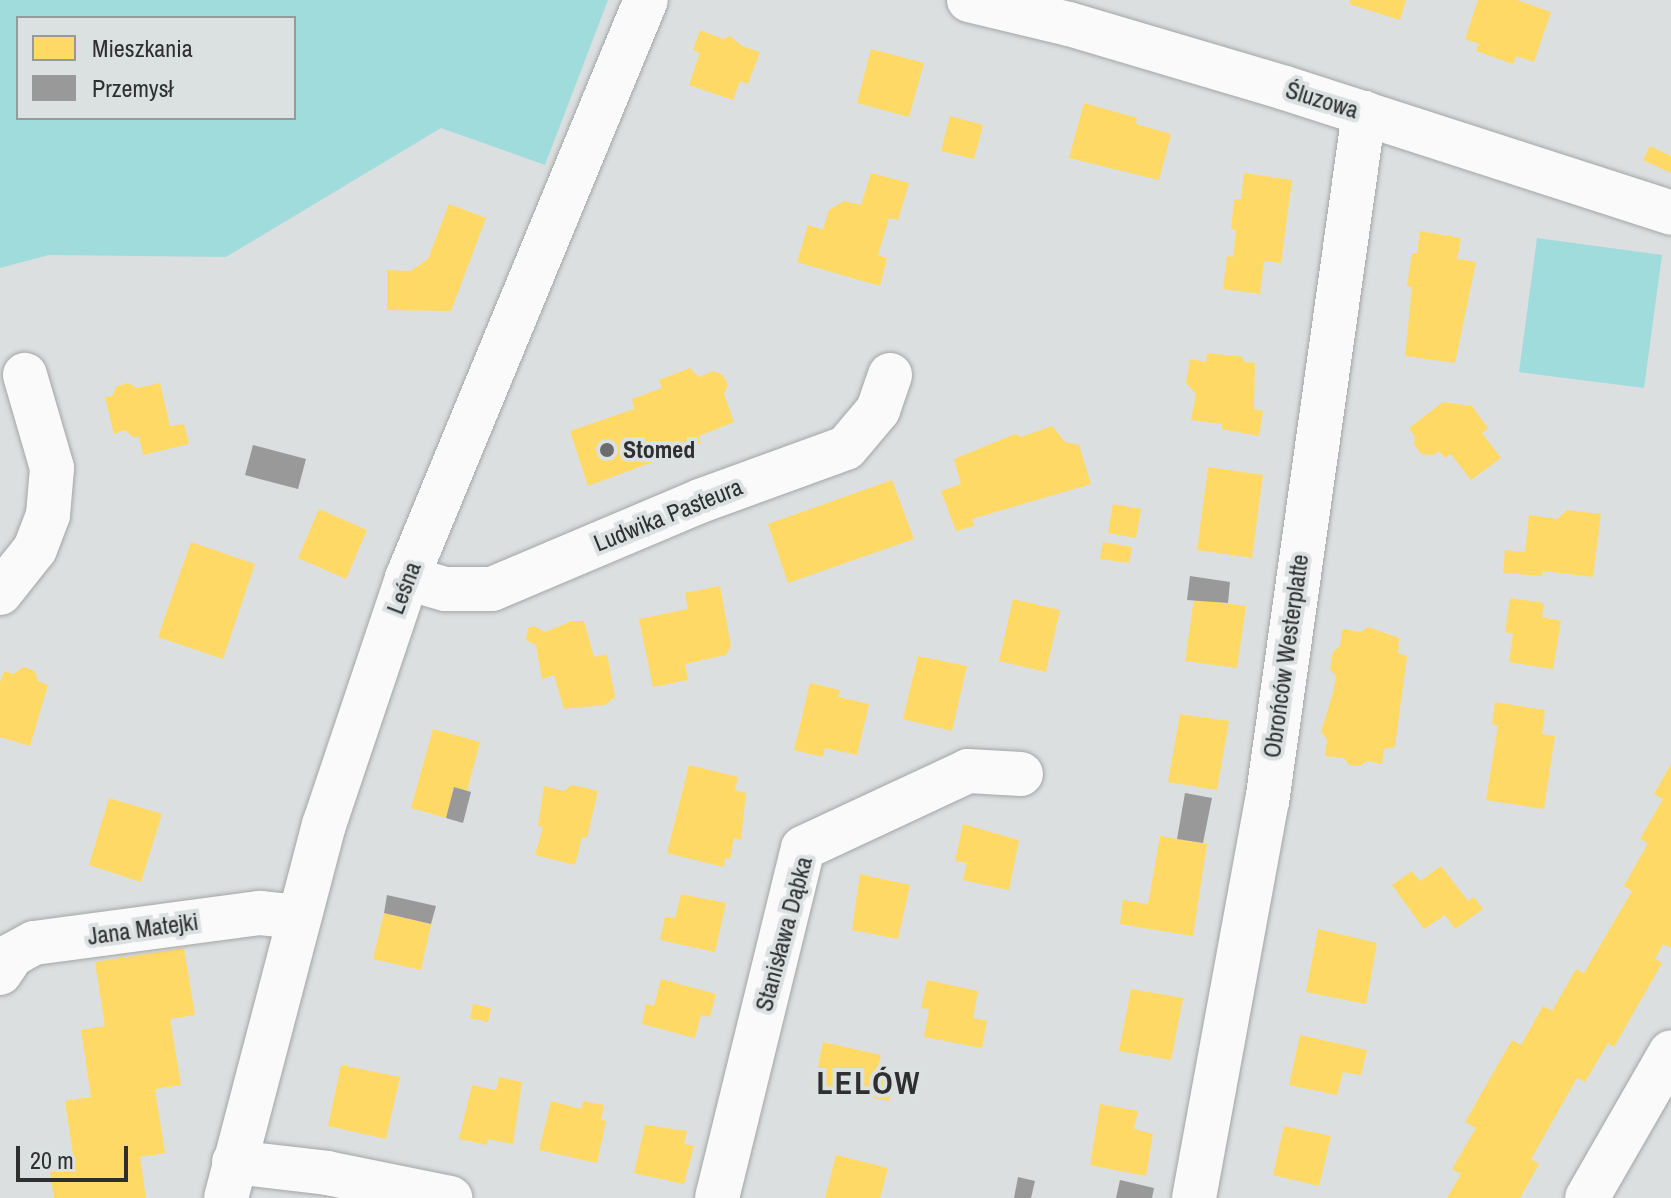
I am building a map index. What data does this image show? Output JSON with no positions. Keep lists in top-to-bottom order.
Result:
{
  "streets": {
    "street": [
      "Śluzowa",
      "Ludwika Pasteura",
      "Leśna",
      "Obrońców Westerplatte",
      "Jana Matejki",
      "Stanisława Dąbka"
    ]
  },
  "crossings": [
    ["Śluzowa", "Obrońców Westerplatte"],
    ["Ludwika Pasteura", "Leśna"],
    ["Leśna", "Jana Matejki"]
  ],
  "districts": ["LELÓW"],
  "places": ["Stomed"],
  "legend": ["Mieszkania", "Przemysł"],
  "scale_bar": "20 m"
}
